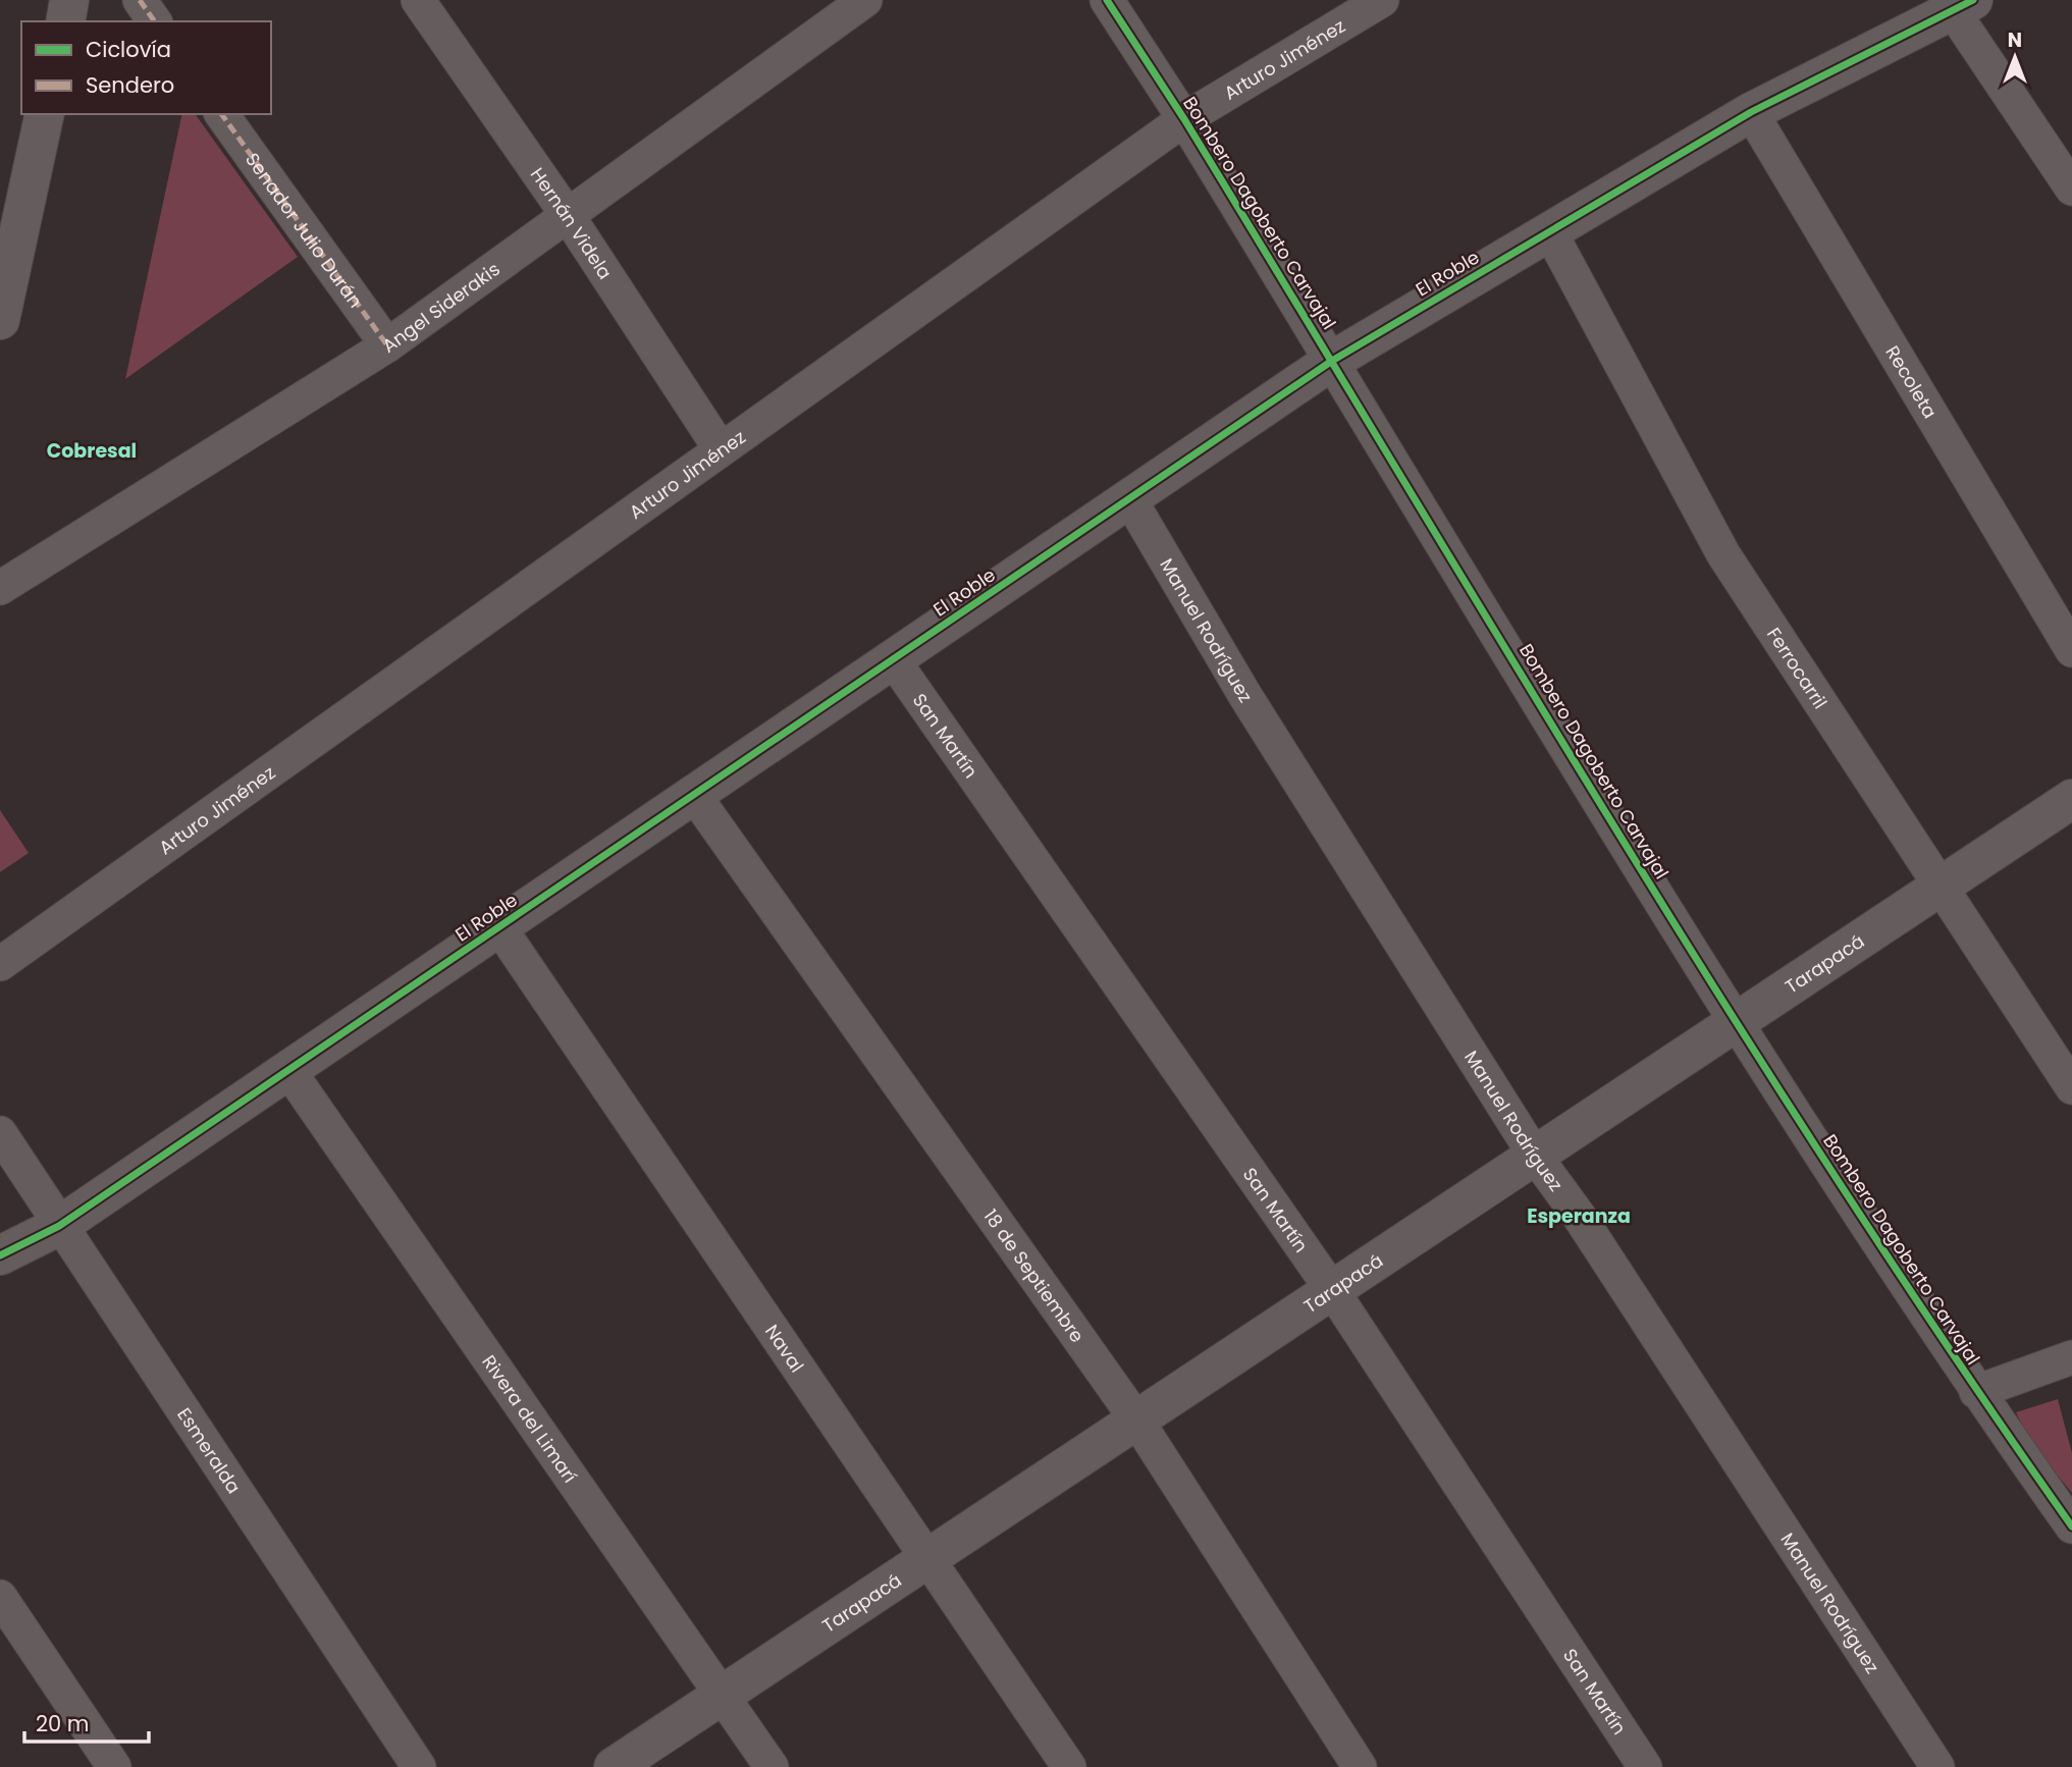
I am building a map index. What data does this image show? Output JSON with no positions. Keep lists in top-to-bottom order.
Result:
{
  "streets": {
    "street": [
      "Arturo Jiménez",
      "Bombero Dagoberto Carvajal",
      "Hernán Videla",
      "Senador Julio Durán",
      "El Roble",
      "Angel Siderakis",
      "Recoleta",
      "Manuel Rodríguez",
      "Ferrocarril",
      "San Martín",
      "Tarapacá",
      "18 de Septiembre",
      "Naval",
      "Rivera del Limarí",
      "Esmeralda"
    ]
  },
  "crossings": [
    ["Arturo Jiménez", "Bombero Dagoberto Carvajal"],
    ["Arturo Jiménez", "Hernán Videla"],
    ["Bombero Dagoberto Carvajal", "El Roble"],
    ["Bombero Dagoberto Carvajal", "Tarapacá"],
    ["Hernán Videla", "Angel Siderakis"],
    ["Senador Julio Durán", "Angel Siderakis"],
    ["El Roble", "Recoleta"],
    ["El Roble", "Manuel Rodríguez"],
    ["El Roble", "Ferrocarril"],
    ["El Roble", "San Martín"],
    ["El Roble", "18 de Septiembre"],
    ["El Roble", "Naval"],
    ["El Roble", "Rivera del Limarí"],
    ["El Roble", "Esmeralda"],
    ["Manuel Rodríguez", "Tarapacá"],
    ["Ferrocarril", "Tarapacá"],
    ["San Martín", "Tarapacá"],
    ["Tarapacá", "18 de Septiembre"],
    ["Tarapacá", "Naval"],
    ["Tarapacá", "Rivera del Limarí"]
  ],
  "districts": ["Cobresal", "Esperanza"],
  "legend": ["Ciclovía", "Sendero"],
  "scale_bar": "20 m",
  "north": "top"
}
